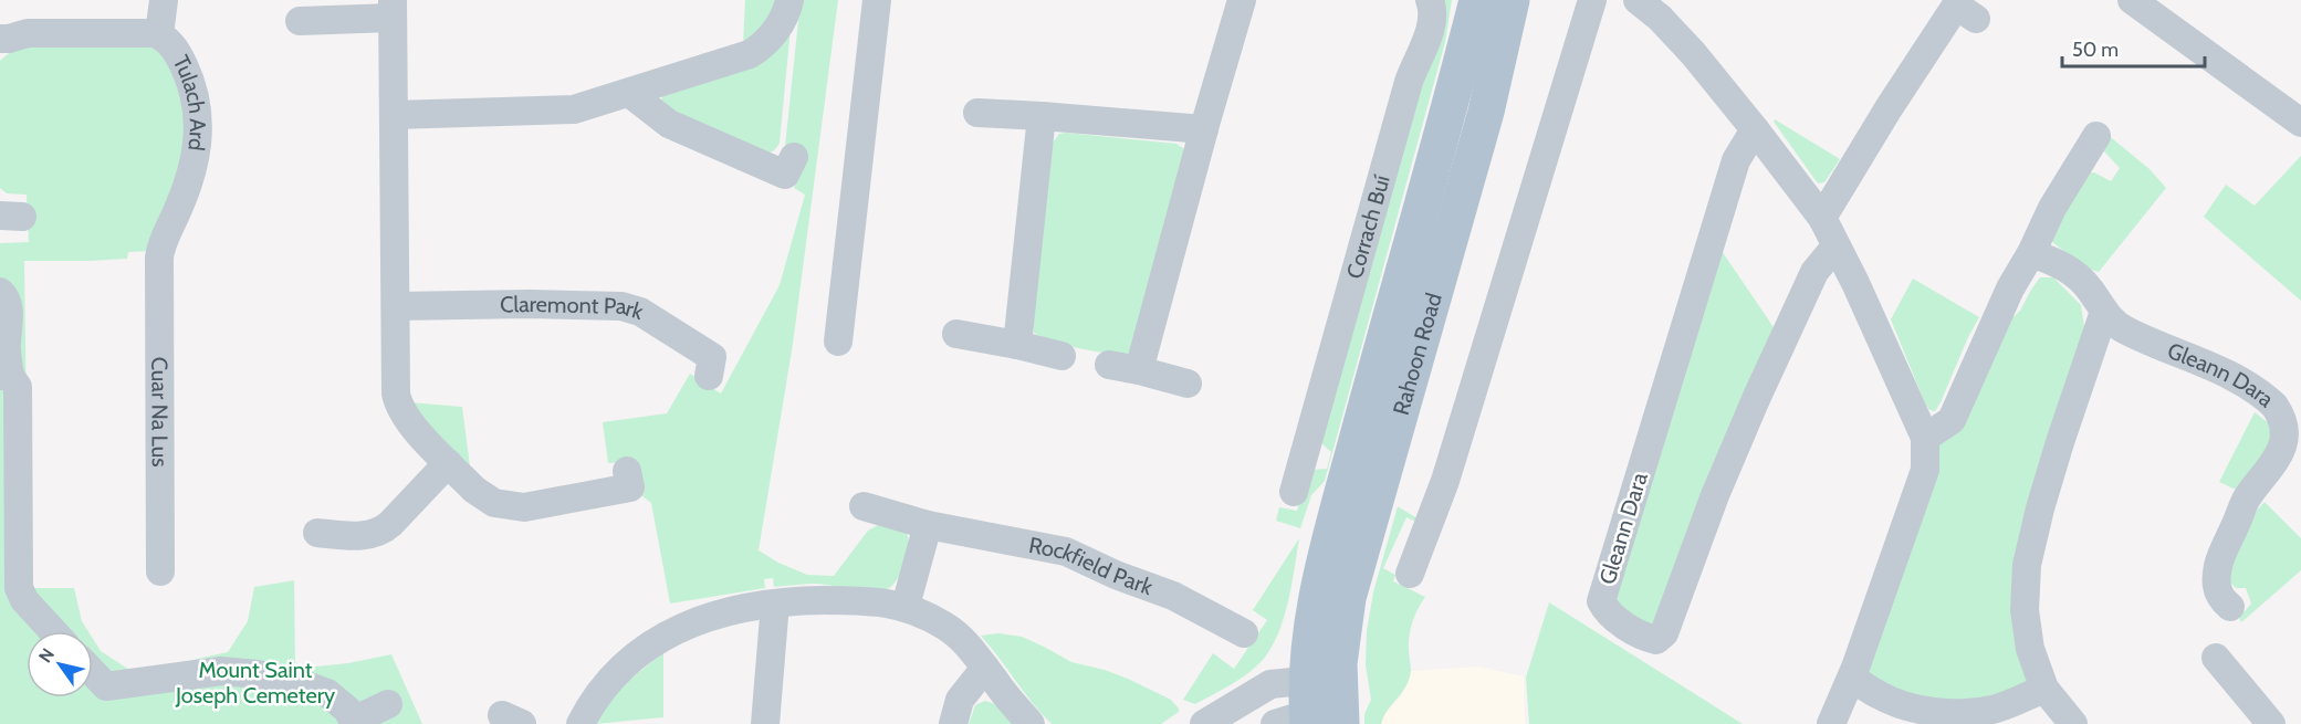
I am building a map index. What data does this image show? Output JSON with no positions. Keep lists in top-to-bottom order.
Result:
{
  "streets": {
    "main road": ["Rahoon Road"],
    "street": [
      "Tulach Ard",
      "Corrach Buí",
      "Claremont Park",
      "Gleann Dara",
      "Cuar Na Lus",
      "Rockfield Park"
    ]
  },
  "crossings": [
    ["Tulach Ard", "Cuar Na Lus"]
  ],
  "parks": ["Mount Saint Joseph Cemetery"],
  "scale_bar": "50 m",
  "north": "top left"
}
